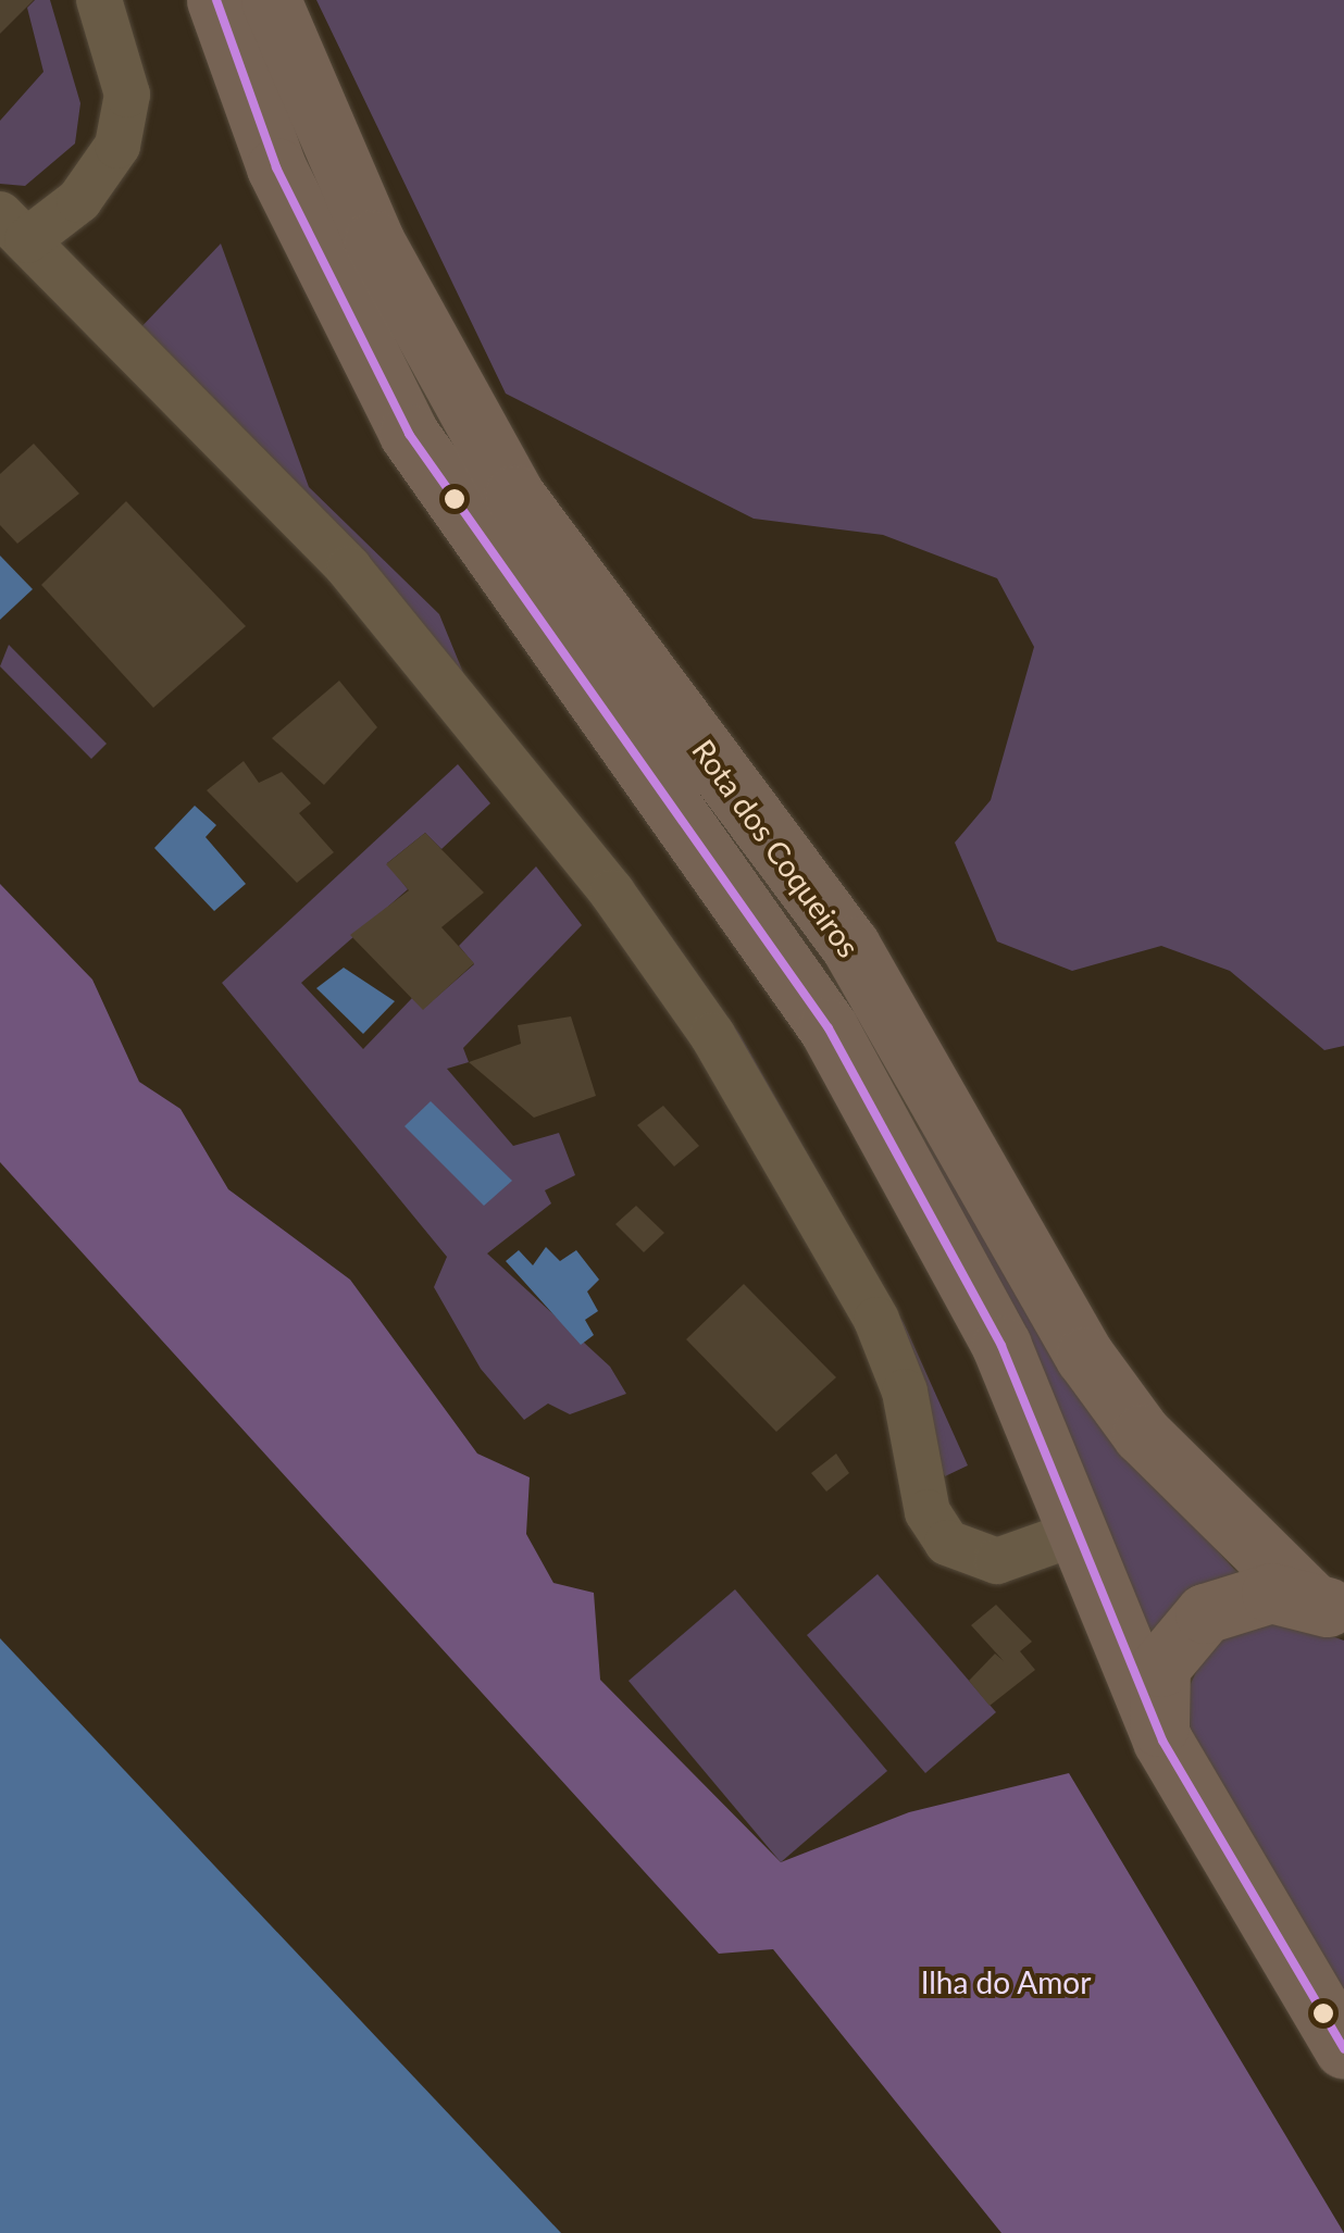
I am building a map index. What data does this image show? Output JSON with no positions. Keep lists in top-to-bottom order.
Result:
{
  "streets": {
    "main road": ["Rota dos Coqueiros"]
  },
  "parks": ["Ilha do Amor"]
}
